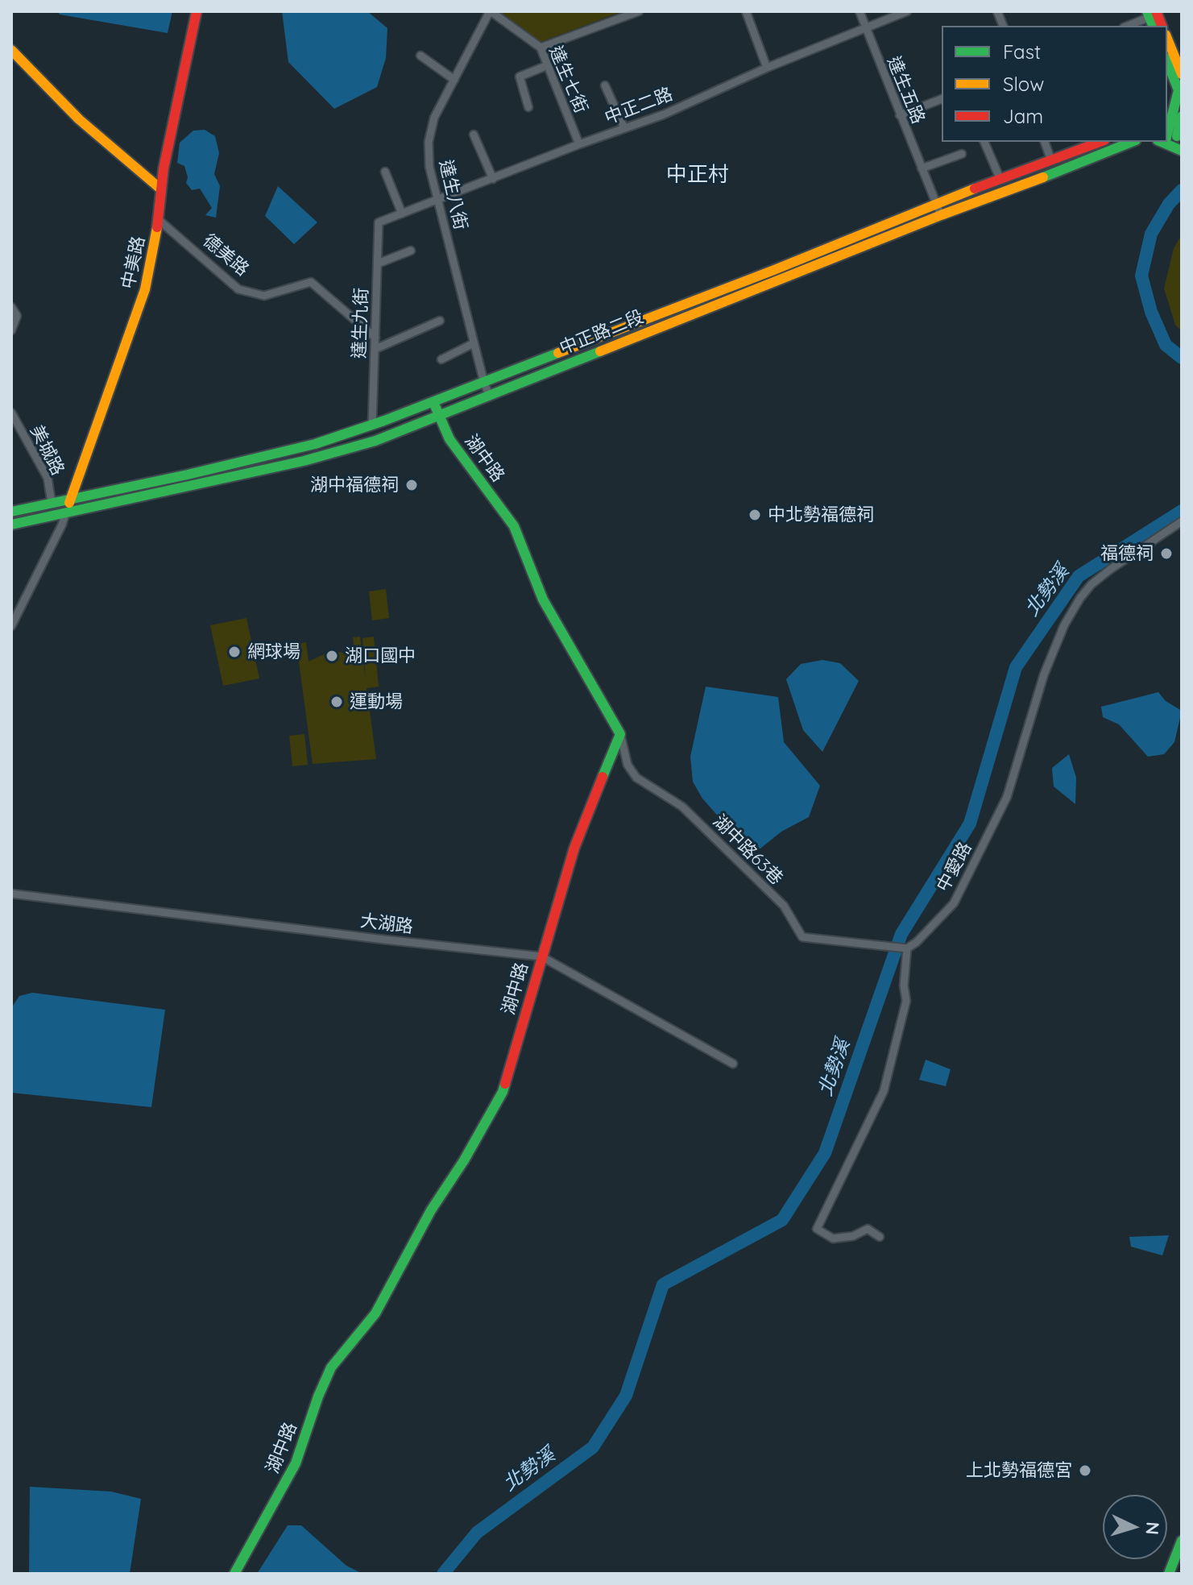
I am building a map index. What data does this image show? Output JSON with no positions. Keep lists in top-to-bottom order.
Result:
{
  "streets": {
    "main road": ["中美路", "中正路二段", "湖中路"],
    "street": [
      "達生七街",
      "達生五路",
      "中正二路",
      "達生八街",
      "德美路",
      "達生九街",
      "美城路",
      "湖中路63巷",
      "中愛路",
      "大湖路"
    ]
  },
  "crossings": [
    ["達生七街", "中正二路"],
    ["達生七街", "達生八街"],
    ["達生五路", "中正二路"],
    ["達生五路", "中正路二段"],
    ["中正二路", "達生八街"],
    ["中正二路", "達生九街"],
    ["達生八街", "中正路二段"],
    ["德美路", "中美路"],
    ["德美路", "達生九街"],
    ["中美路", "中正路二段"],
    ["達生九街", "中正路二段"],
    ["中正路二段", "美城路"],
    ["中正路二段", "湖中路"],
    ["湖中路", "湖中路63巷"],
    ["湖中路", "大湖路"],
    ["湖中路63巷", "中愛路"]
  ],
  "districts": ["中正村"],
  "water": ["北勢溪"],
  "places": [
    "湖中福德祠",
    "中北勢福德祠",
    "福德祠",
    "網球場",
    "湖口國中",
    "運動場",
    "上北勢福德宮"
  ],
  "legend": ["Fast", "Slow", "Jam"],
  "north": "right"
}
